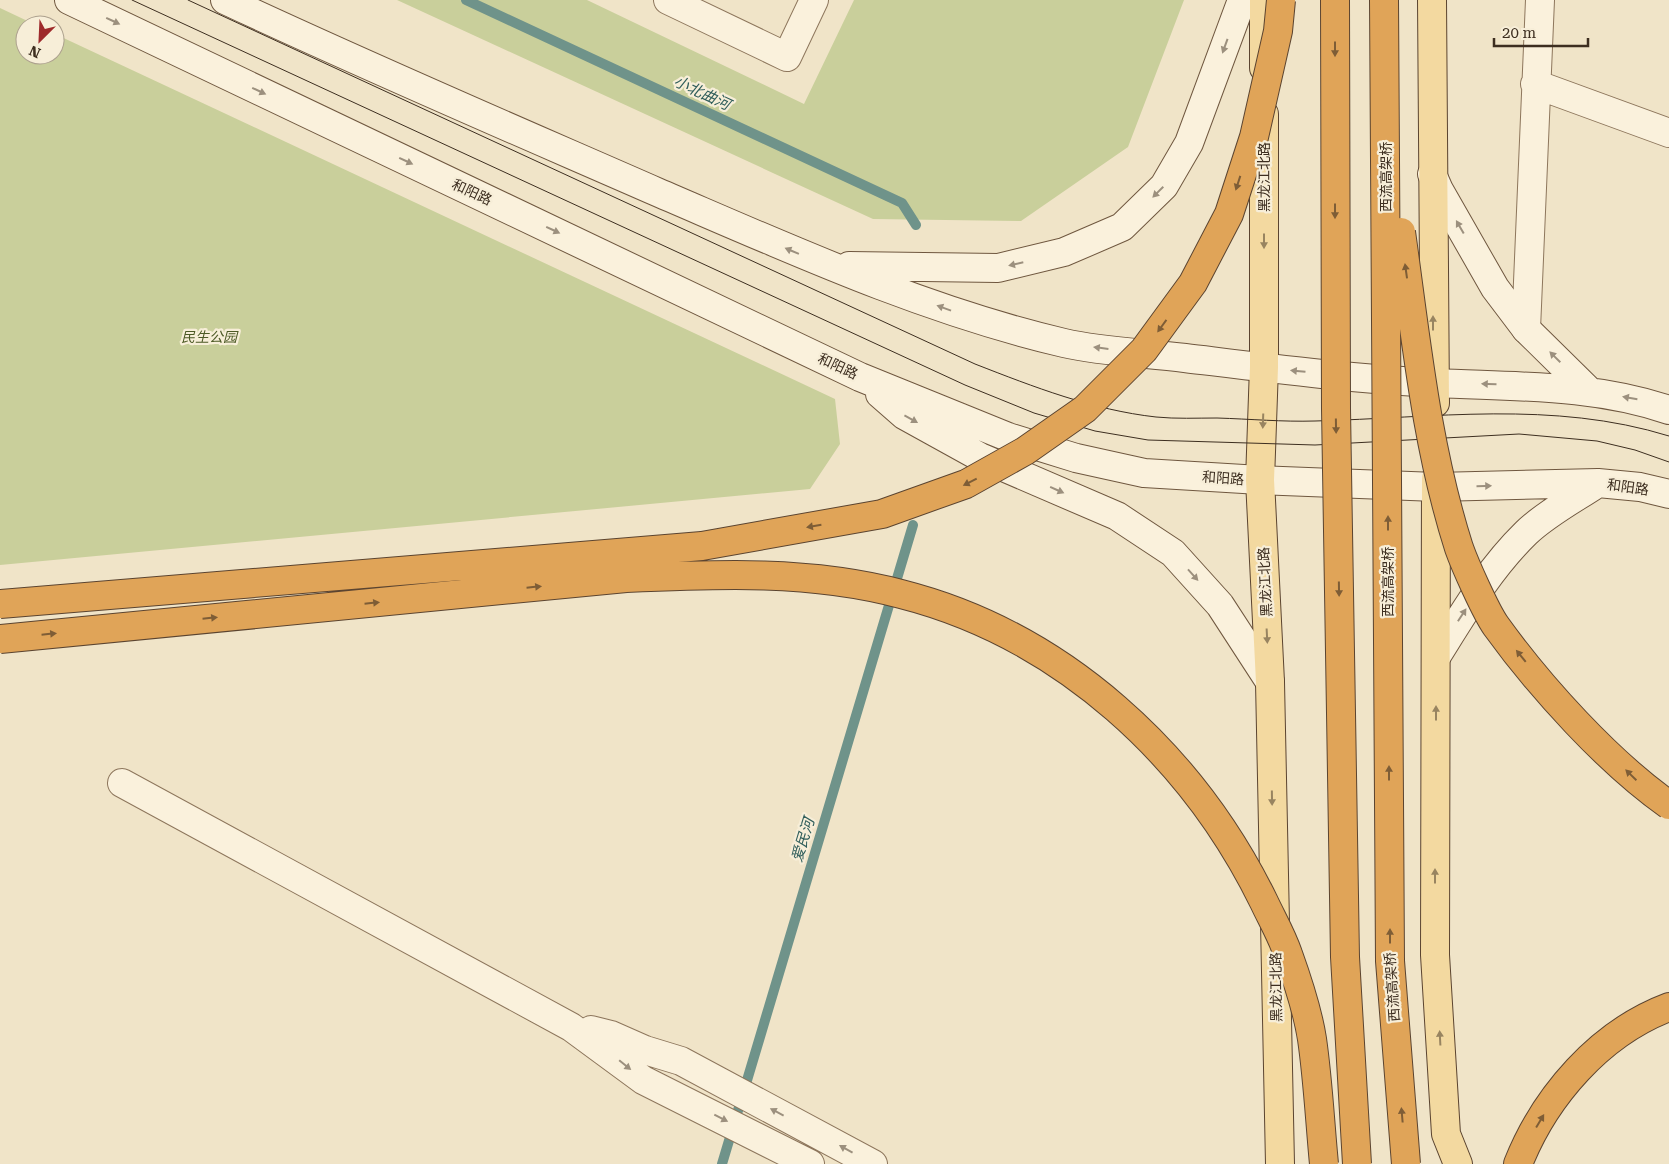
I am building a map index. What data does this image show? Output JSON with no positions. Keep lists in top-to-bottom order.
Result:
{
  "streets": {
    "highway": ["西流高架桥"],
    "main road": ["黑龙江北路", "和阳路"]
  },
  "crossings": [
    ["黑龙江北路", "和阳路"]
  ],
  "water": ["小北曲河", "爱民河"],
  "parks": ["民生公园"],
  "scale_bar": "20 m",
  "north": "bottom left"
}
